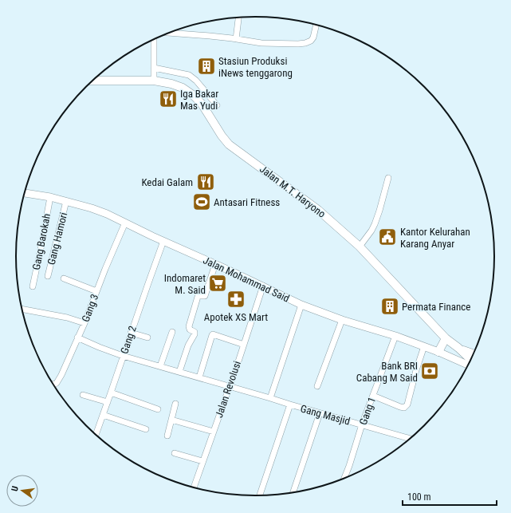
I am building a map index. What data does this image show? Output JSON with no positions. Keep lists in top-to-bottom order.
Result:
{
  "streets": {
    "main road": ["Jalan M.T. Haryono"],
    "street": [
      "Gang Hamori",
      "Gang Barokah",
      "Jalan Mohammad Said",
      "Gang 3",
      "Gang 2",
      "Jalan Revolusi",
      "Gang 1",
      "Gang Masjid"
    ]
  },
  "crossings": [
    ["Gang Hamori", "Jalan Mohammad Said"],
    ["Gang Barokah", "Jalan Mohammad Said"],
    ["Jalan Mohammad Said", "Gang 3"],
    ["Jalan Mohammad Said", "Gang 2"],
    ["Jalan Mohammad Said", "Jalan Revolusi"],
    ["Jalan Mohammad Said", "Gang 1"],
    ["Gang 3", "Gang Masjid"],
    ["Gang 2", "Gang Masjid"],
    ["Jalan Revolusi", "Gang Masjid"],
    ["Gang 1", "Gang Masjid"]
  ],
  "places": {
    "building": ["Stasiun Produksi iNews tenggarong", "Permata Finance"],
    "restaurant": ["Iga Bakar Mas Yudi", "Kedai Galam"],
    "sports": ["Antasari Fitness"],
    "public building": ["Kantor Kelurahan Karang Anyar"],
    "supermarket": ["Indomaret M. Said"],
    "pharmacy": ["Apotek XS Mart"],
    "bank": ["Bank BRI Cabang M Said"]
  },
  "scale_bar": "100 m",
  "north": "left"
}
